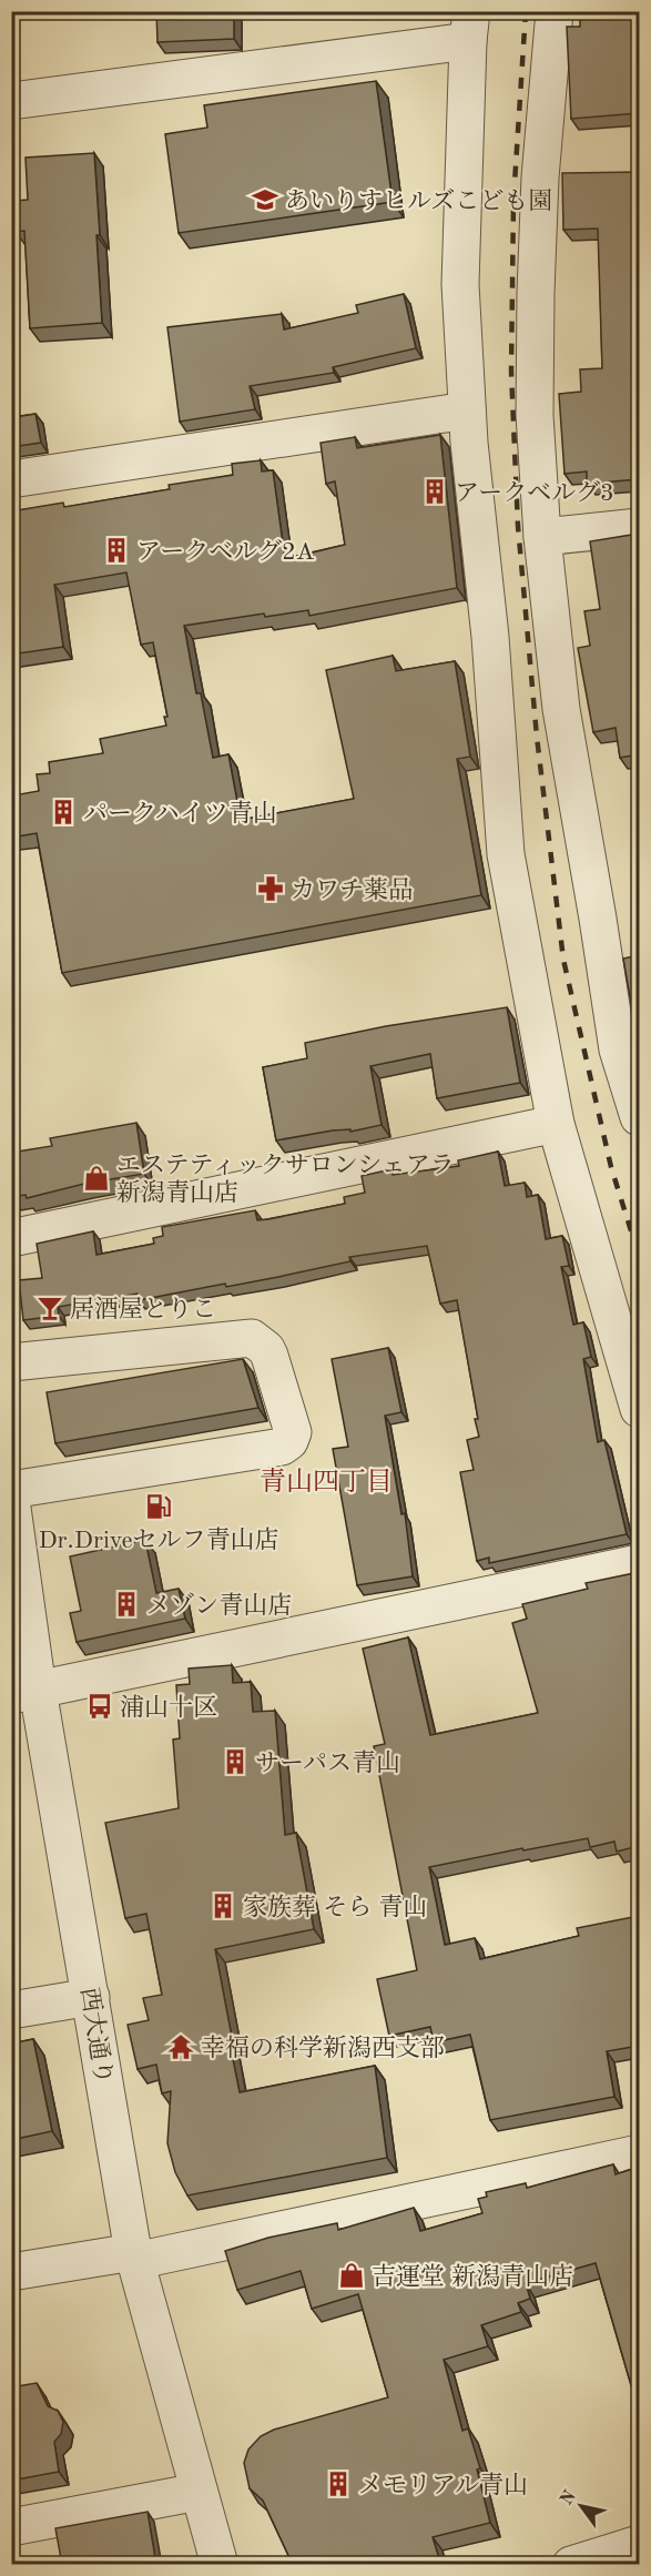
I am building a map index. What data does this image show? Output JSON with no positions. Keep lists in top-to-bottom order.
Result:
{
  "streets": {
    "street": ["西大通り"]
  },
  "districts": ["青山四丁目"],
  "places": {
    "school or university": ["あいりすヒルズこども園"],
    "building": [
      "アークベルグ3",
      "アークベルグ2A",
      "パークハイツ青山",
      "メゾン青山店",
      "サーパス青山",
      "家族葬 そら 青山",
      "メモリアル青山"
    ],
    "pharmacy": ["カワチ薬品"],
    "shop": ["エステティックサロンシェアラ 新潟青山店", "吉運堂 新潟青山店"],
    "bar": ["居酒屋とりこ"],
    "fuel station": ["Dr.Driveセルフ青山店"],
    "bus stop": ["浦山十区"],
    "temple": ["幸福の科学新潟西支部"]
  },
  "north": "top left"
}
